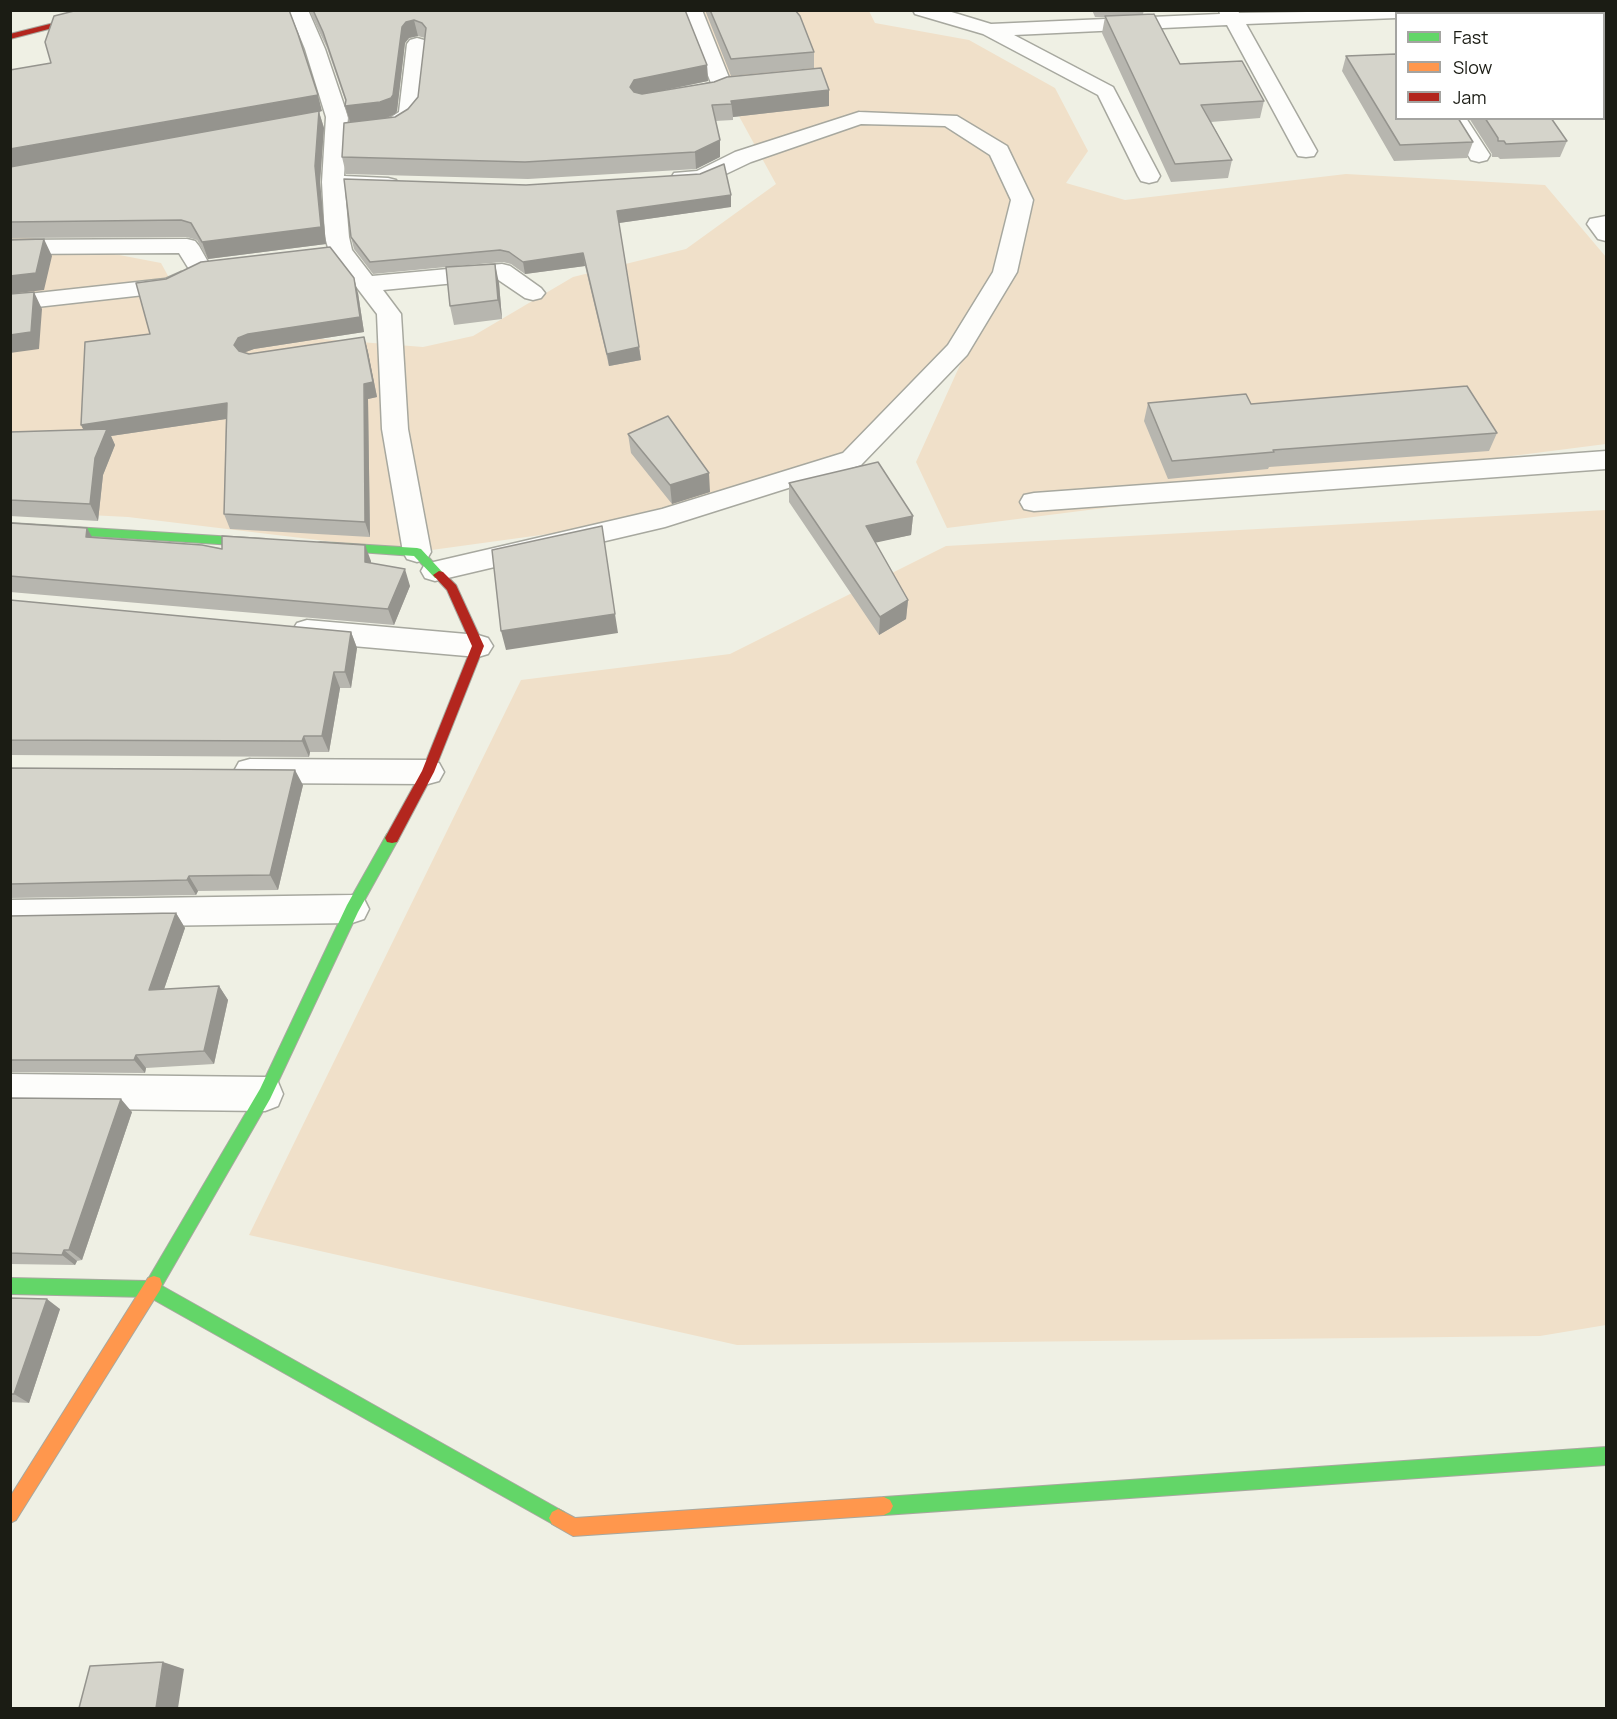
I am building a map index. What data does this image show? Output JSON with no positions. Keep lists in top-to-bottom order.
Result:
{
  "legend": ["Fast", "Slow", "Jam"]
}
